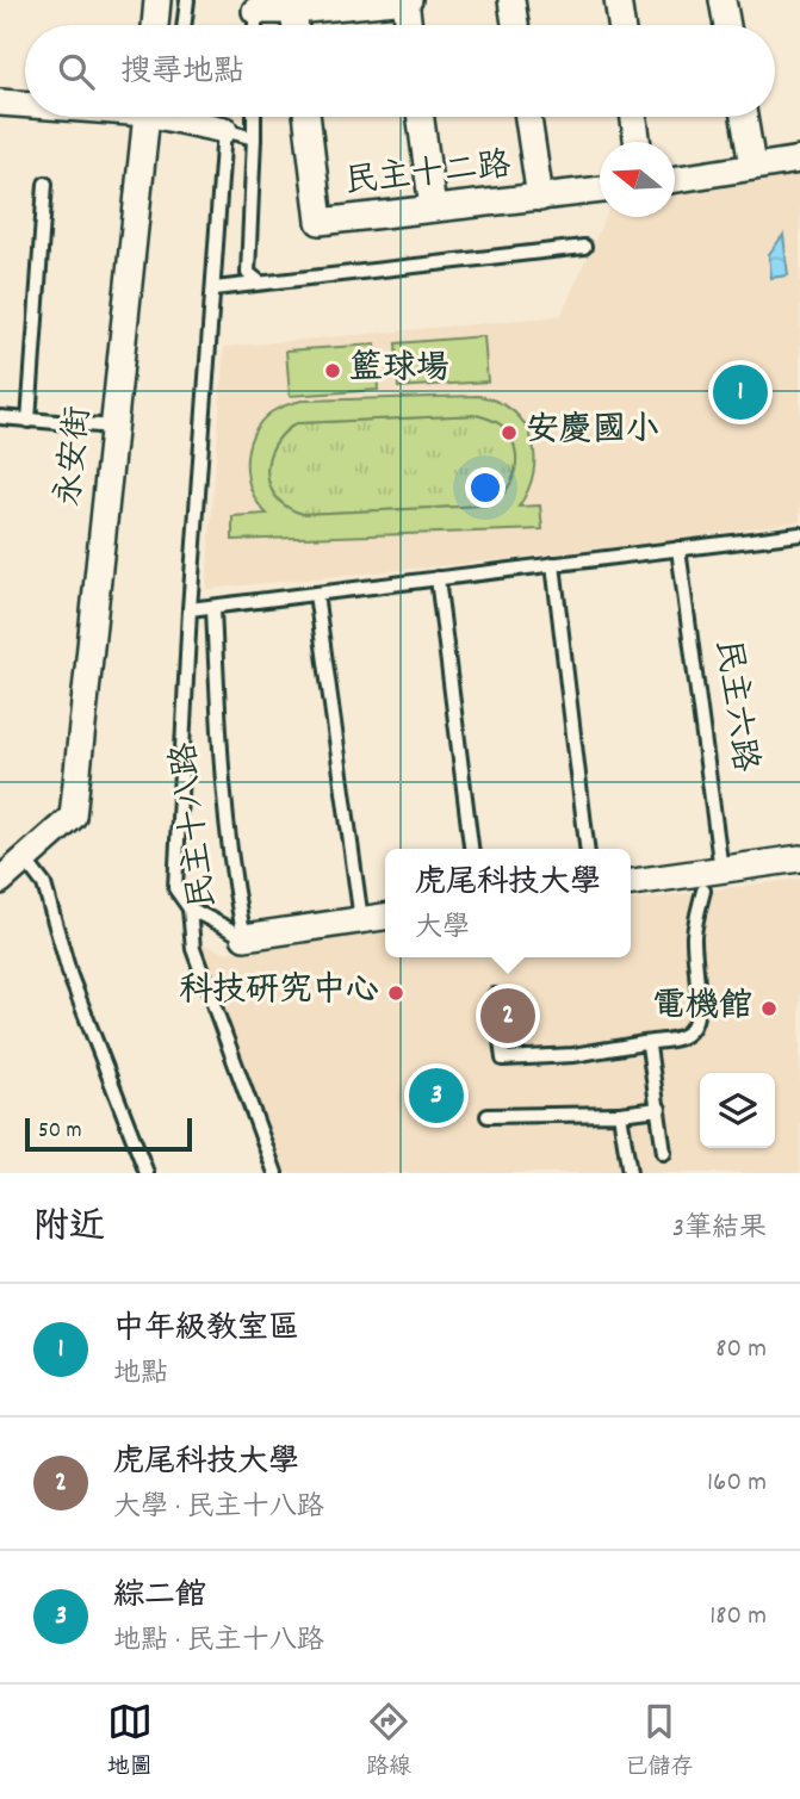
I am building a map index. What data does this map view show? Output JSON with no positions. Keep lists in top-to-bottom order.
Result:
{
  "streets": {
    "street": ["民主十二路", "永安街", "民主十八路"],
    "lane": ["民主六路"]
  },
  "places": [
    "籃球場",
    "安慶國小",
    "科技研究中心",
    "電機館"
  ],
  "scale_bar": "50 m",
  "north": "left",
  "page": {
    "search": "搜尋地點",
    "pins": ["1", "2", "3"],
    "popup": ["虎尾科技大學", "大學"],
    "scale": "50 m",
    "heading": ["附近", "3筆結果"],
    "list": [
      {
        "mark": "1",
        "name": "中年級教室區",
        "note": "地點",
        "value": "80 m"
      },
      {
        "mark": "2",
        "name": "虎尾科技大學",
        "note": "大學 · 民主十八路",
        "value": "160 m"
      },
      {
        "mark": "3",
        "name": "綜二館",
        "note": "地點 · 民主十八路",
        "value": "180 m"
      }
    ],
    "nav": ["地圖", "路線", "已儲存"]
  }
}
